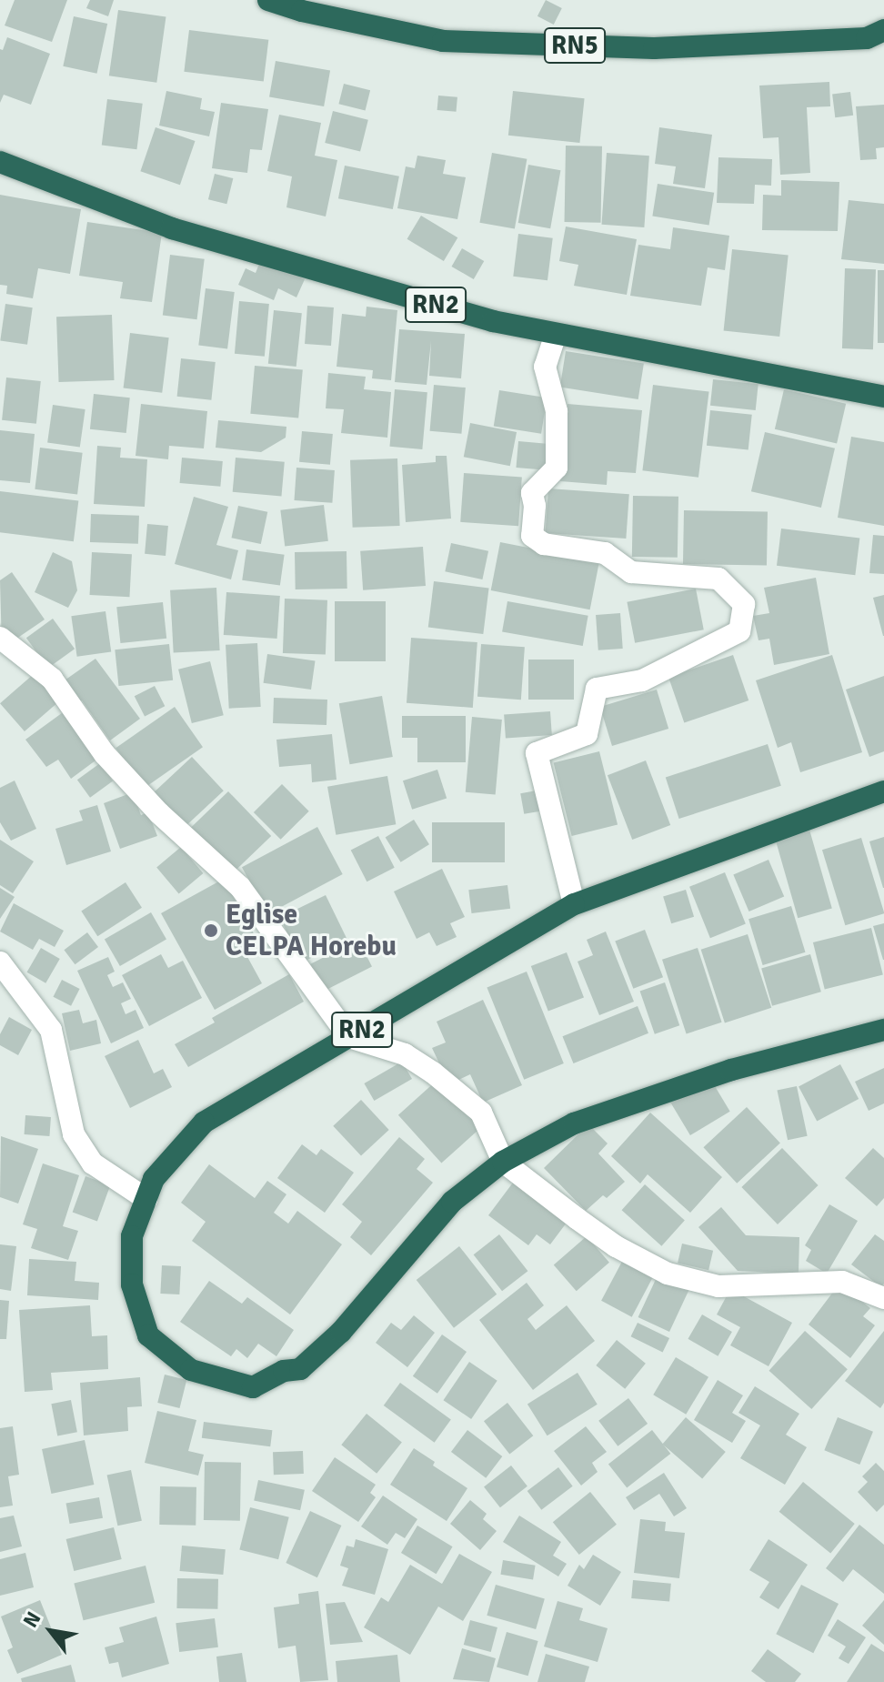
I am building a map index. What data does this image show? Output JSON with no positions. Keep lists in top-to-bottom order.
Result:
{
  "streets": {
    "highway": ["RN5", "RN2"]
  },
  "places": ["Eglise CELPA Horebu"],
  "north": "top left"
}
